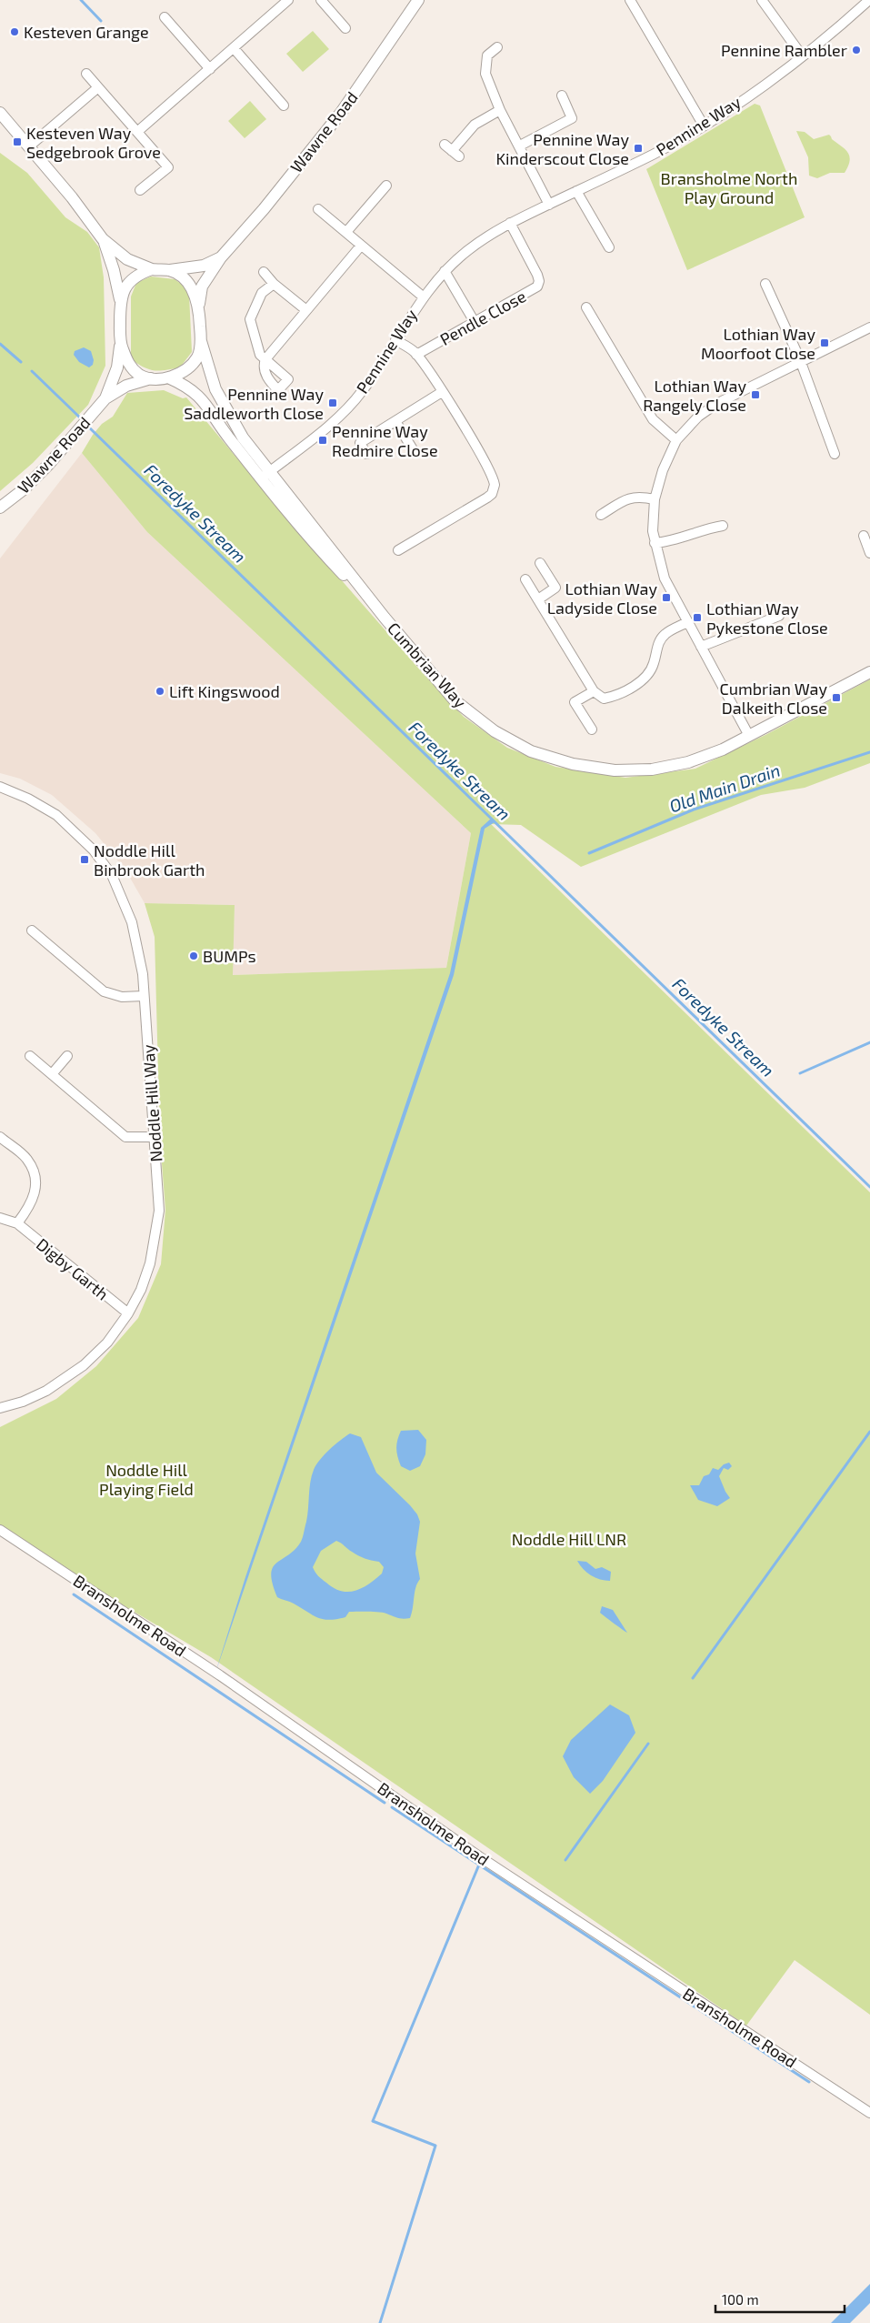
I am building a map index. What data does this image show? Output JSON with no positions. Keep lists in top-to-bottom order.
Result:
{
  "streets": {
    "street": [
      "Pennine Way",
      "Wawne Road",
      "Pendle Close",
      "Cumbrian Way",
      "Noddle Hill Way",
      "Digby Garth",
      "Bransholme Road"
    ]
  },
  "crossings": [
    ["Pennine Way", "Pendle Close"],
    ["Pennine Way", "Cumbrian Way"],
    ["Wawne Road", "Cumbrian Way"],
    ["Noddle Hill Way", "Digby Garth"]
  ],
  "water": ["Foredyke Stream", "Old Main Drain"],
  "parks": ["Bransholme North Play Ground", "Noddle Hill Playing Field", "Noddle Hill LNR"],
  "places": {
    "other": [
      "Kesteven Grange",
      "Pennine Rambler",
      "Lift Kingswood",
      "BUMPs"
    ],
    "transit": [
      "Kesteven Way Sedgebrook Grove",
      "Pennine Way Kinderscout Close",
      "Lothian Way Moorfoot Close",
      "Lothian Way Rangely Close",
      "Pennine Way Saddleworth Close",
      "Pennine Way Redmire Close",
      "Lothian Way Ladyside Close",
      "Lothian Way Pykestone Close",
      "Cumbrian Way Dalkeith Close",
      "Noddle Hill Binbrook Garth"
    ]
  },
  "scale_bar": "100 m"
}
